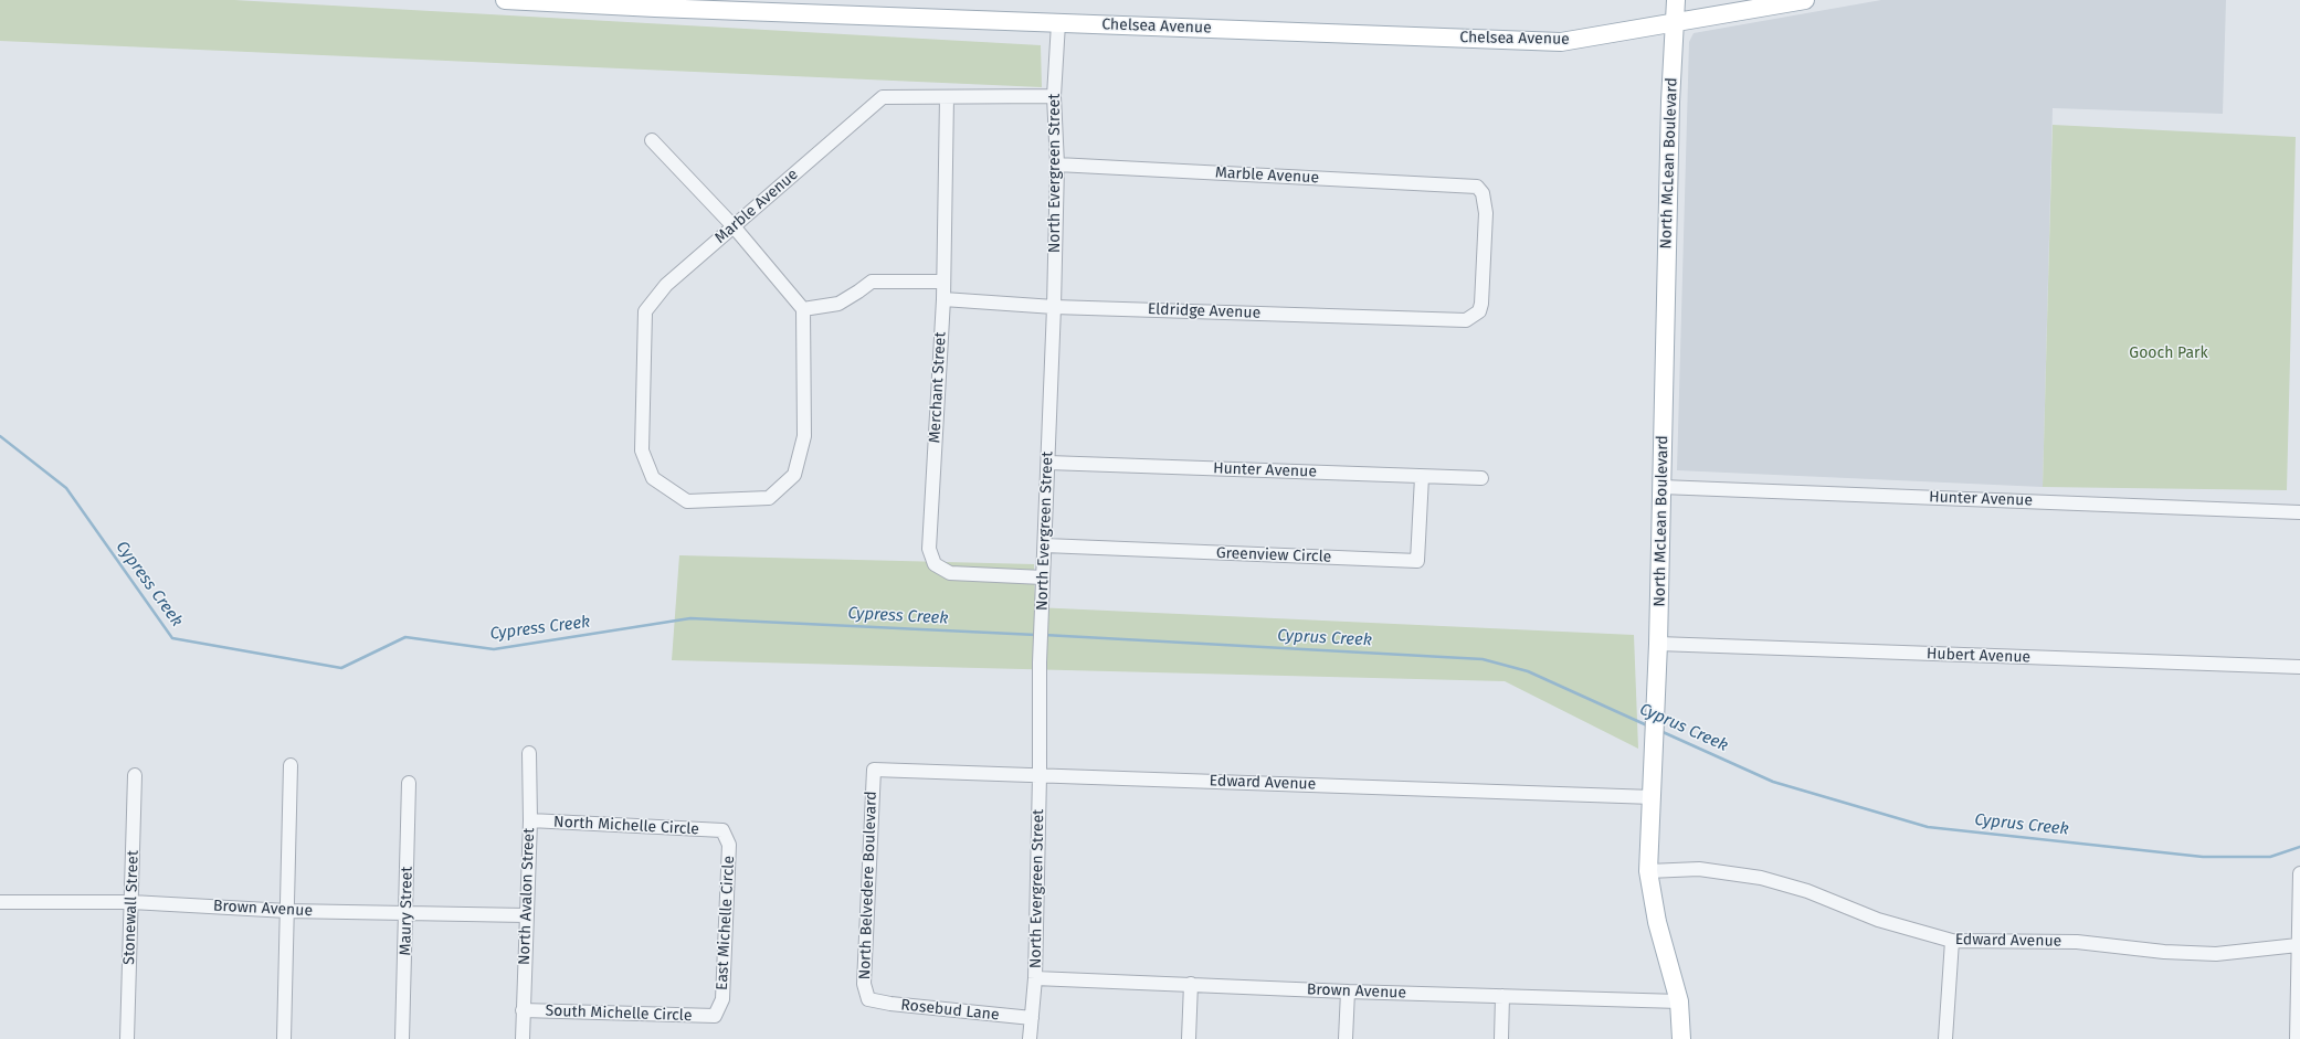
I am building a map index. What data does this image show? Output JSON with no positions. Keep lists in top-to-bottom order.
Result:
{
  "streets": {
    "main road": ["Chelsea Avenue", "North McLean Boulevard"],
    "street": [
      "North Evergreen Street",
      "Marble Avenue",
      "Eldridge Avenue",
      "Merchant Street",
      "Hunter Avenue",
      "Greenview Circle",
      "Hubert Avenue",
      "Edward Avenue",
      "North Michelle Circle",
      "North Belvedere Boulevard",
      "North Avalon Street",
      "Stonewall Street",
      "Brown Avenue",
      "Maury Street",
      "East Michelle Circle",
      "Rosebud Lane",
      "South Michelle Circle"
    ]
  },
  "crossings": [
    ["Chelsea Avenue", "North McLean Boulevard"],
    ["Chelsea Avenue", "North Evergreen Street"],
    ["North McLean Boulevard", "Hunter Avenue"],
    ["North McLean Boulevard", "Hubert Avenue"],
    ["North McLean Boulevard", "Edward Avenue"],
    ["North McLean Boulevard", "Brown Avenue"],
    ["North Evergreen Street", "Marble Avenue"],
    ["North Evergreen Street", "Eldridge Avenue"],
    ["North Evergreen Street", "Merchant Street"],
    ["North Evergreen Street", "Hunter Avenue"],
    ["North Evergreen Street", "Greenview Circle"],
    ["North Evergreen Street", "Edward Avenue"],
    ["North Evergreen Street", "Brown Avenue"],
    ["North Evergreen Street", "Rosebud Lane"],
    ["Marble Avenue", "Eldridge Avenue"],
    ["Marble Avenue", "Merchant Street"],
    ["Eldridge Avenue", "Merchant Street"],
    ["Hunter Avenue", "Greenview Circle"],
    ["Edward Avenue", "North Belvedere Boulevard"],
    ["North Michelle Circle", "North Avalon Street"],
    ["North Michelle Circle", "East Michelle Circle"],
    ["North Belvedere Boulevard", "Rosebud Lane"],
    ["North Avalon Street", "Brown Avenue"],
    ["North Avalon Street", "South Michelle Circle"],
    ["Stonewall Street", "Brown Avenue"],
    ["Brown Avenue", "Maury Street"],
    ["East Michelle Circle", "South Michelle Circle"]
  ],
  "water": ["Cypress Creek", "Cyprus Creek"],
  "parks": ["Gooch Park"]
}
